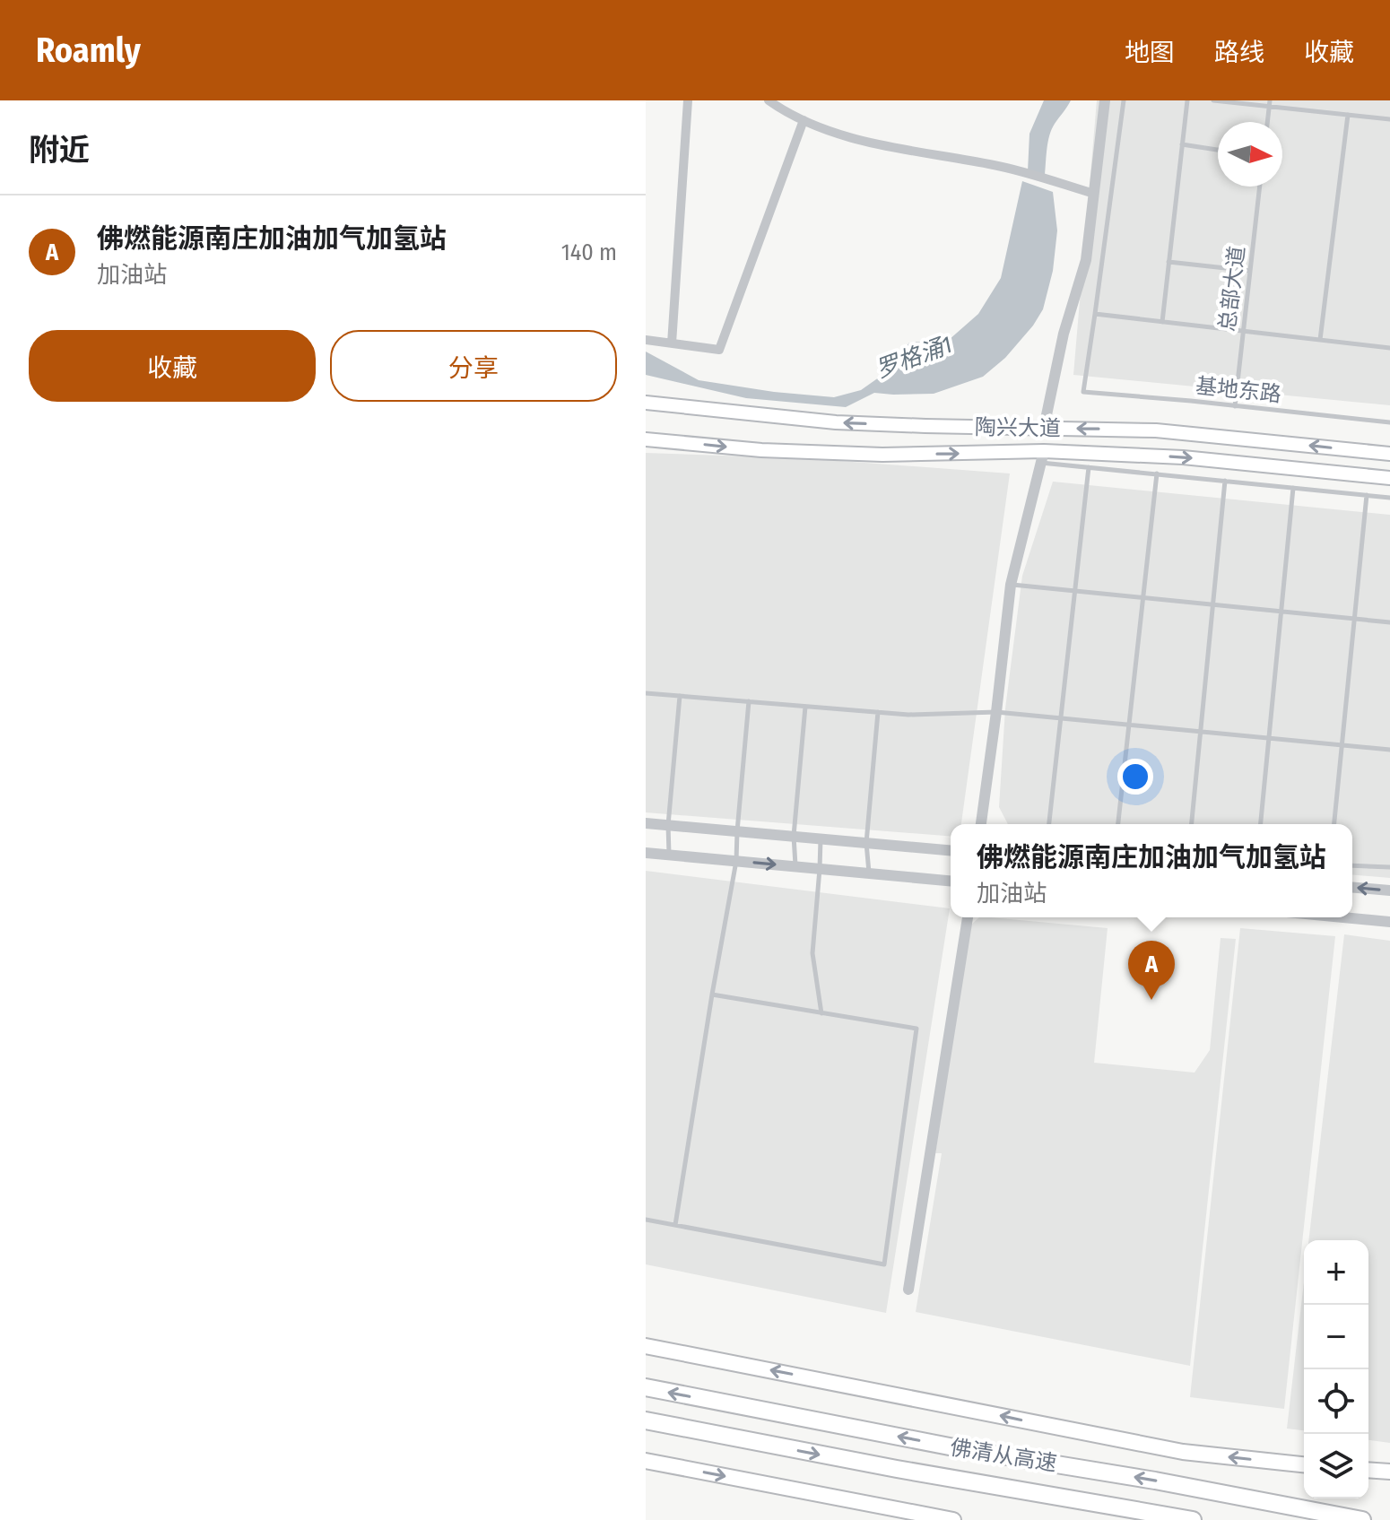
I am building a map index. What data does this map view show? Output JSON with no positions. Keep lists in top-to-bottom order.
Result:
{
  "streets": {
    "highway": ["佛清从高速"],
    "main road": ["陶兴大道"],
    "lane": ["总部大道", "基地东路"]
  },
  "crossings": [
    ["总部大道", "基地东路"]
  ],
  "water": ["罗格涌1"],
  "north": "right",
  "page": {
    "header": "Roamly",
    "nav": ["地图", "路线", "收藏"],
    "heading": "附近",
    "list": [
      {
        "mark": "A",
        "name": "佛燃能源南庄加油加气加氢站",
        "note": "加油站",
        "value": "140 m"
      }
    ],
    "buttons": ["收藏", "分享"],
    "popup": ["佛燃能源南庄加油加气加氢站", "加油站"],
    "pins": "A",
    "map_buttons": ["+", "−"]
  }
}
